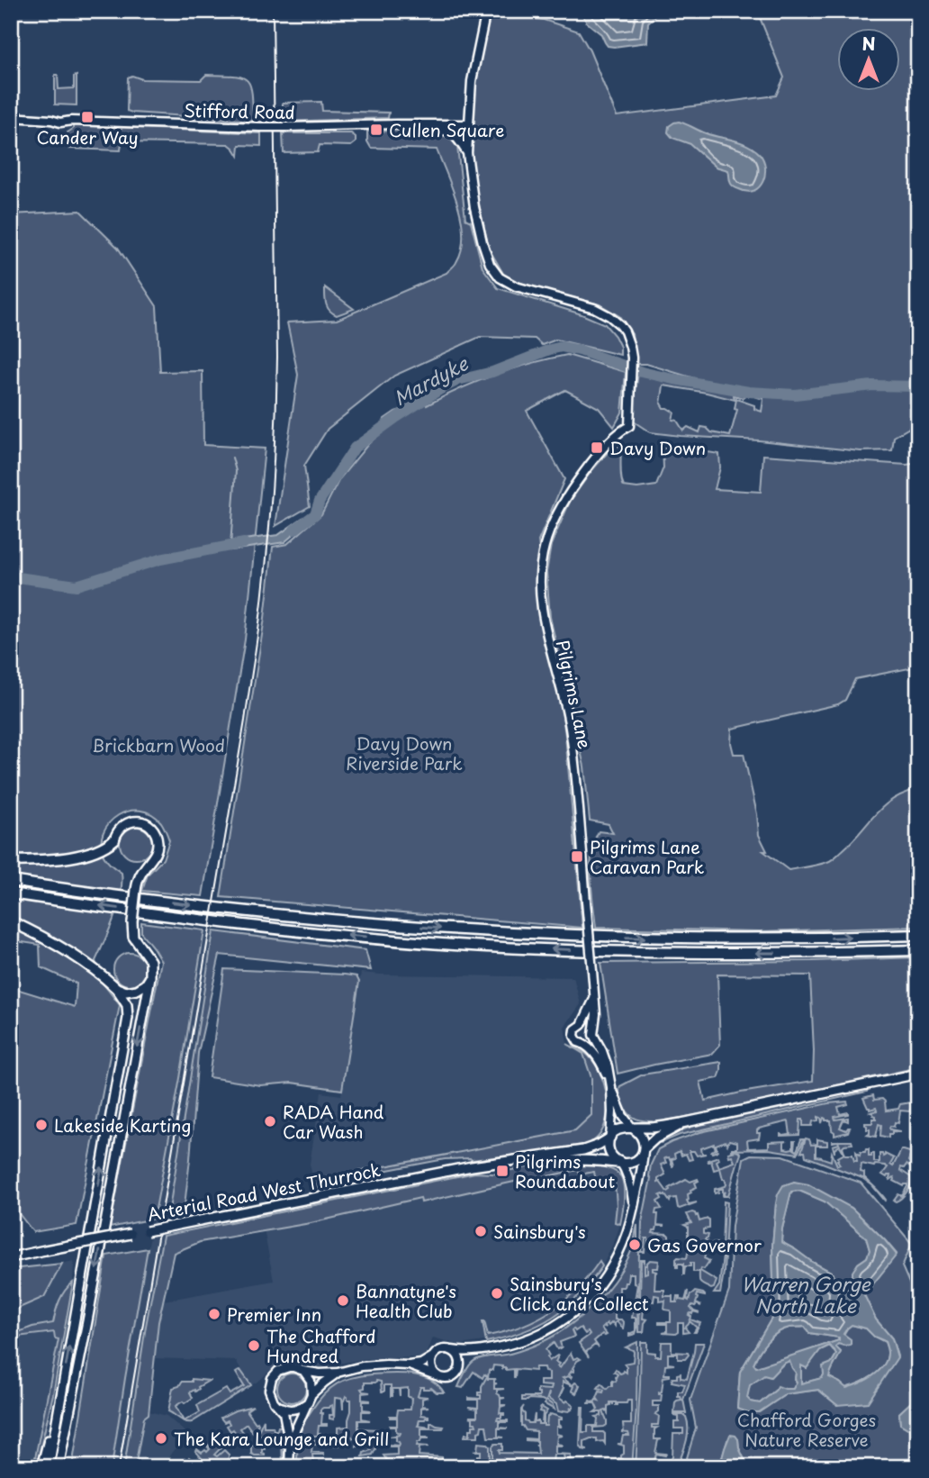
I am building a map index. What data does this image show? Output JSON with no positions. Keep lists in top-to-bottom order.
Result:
{
  "streets": {
    "main road": ["Stifford Road", "Pilgrims Lane", "Arterial Road West Thurrock"]
  },
  "crossings": [
    ["Pilgrims Lane", "Arterial Road West Thurrock"]
  ],
  "water": ["Mardyke", "Warren Gorge North Lake"],
  "parks": ["Davy Down Riverside Park", "Brickbarn Wood", "Chafford Gorges Nature Reserve"],
  "places": {
    "transit": [
      "Cander Way",
      "Cullen Square",
      "Davy Down",
      "Pilgrims Lane Caravan Park",
      "Pilgrims Roundabout"
    ],
    "other": [
      "RADA Hand Car Wash",
      "Lakeside Karting",
      "Sainsbury's",
      "Gas Governor",
      "Sainsbury's Click and Collect",
      "Bannatyne's Health Club",
      "Premier Inn",
      "The Chafford Hundred",
      "The Kara Lounge and Grill"
    ]
  },
  "north": "top"
}
